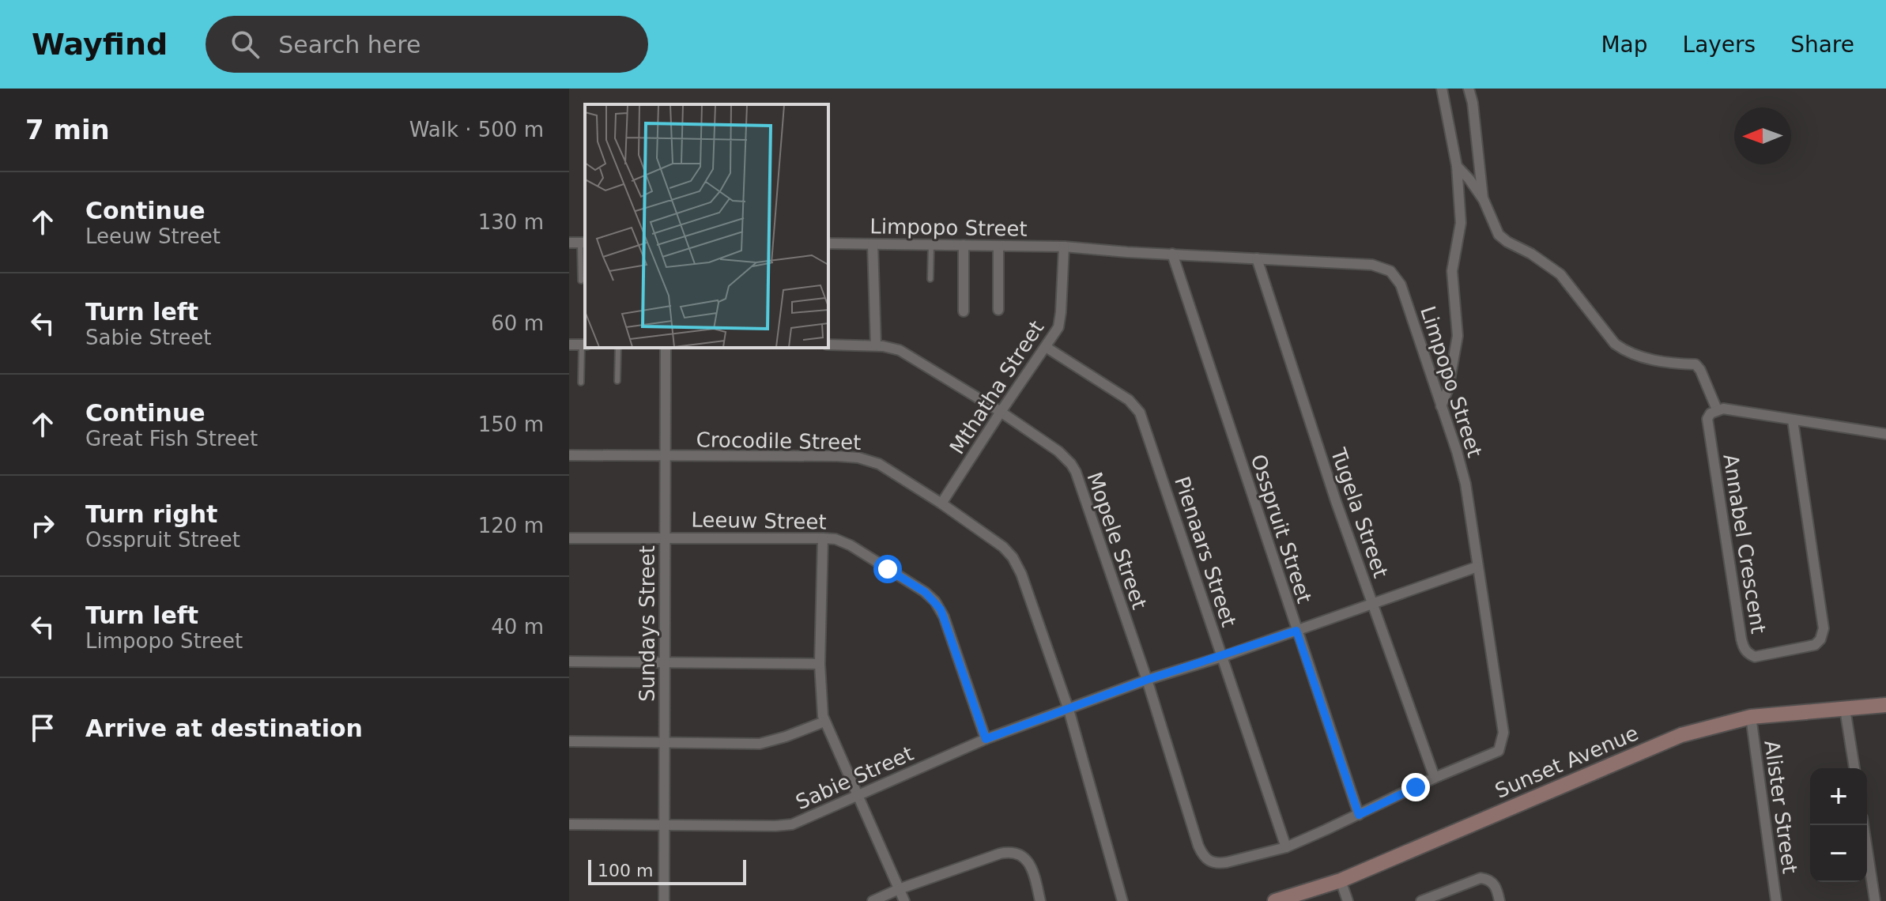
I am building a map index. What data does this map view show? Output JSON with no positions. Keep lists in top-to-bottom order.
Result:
{
  "streets": {
    "street": [
      "Limpopo Street",
      "Mthatha Street",
      "Crocodile Street",
      "Tugela Street",
      "Leeuw Street",
      "Osspruit Street",
      "Mopele Street",
      "Annabel Crescent",
      "Pienaars Street",
      "Sundays Street",
      "Sunset Avenue",
      "Sabie Street",
      "Alister Street"
    ]
  },
  "crossings": [
    ["Limpopo Street", "Mthatha Street"],
    ["Limpopo Street", "Tugela Street"],
    ["Limpopo Street", "Osspruit Street"],
    ["Limpopo Street", "Mopele Street"],
    ["Limpopo Street", "Pienaars Street"],
    ["Limpopo Street", "Sabie Street"],
    ["Mthatha Street", "Crocodile Street"],
    ["Mthatha Street", "Mopele Street"],
    ["Mthatha Street", "Pienaars Street"],
    ["Crocodile Street", "Sundays Street"],
    ["Crocodile Street", "Sabie Street"],
    ["Tugela Street", "Sabie Street"],
    ["Leeuw Street", "Sundays Street"],
    ["Leeuw Street", "Sabie Street"],
    ["Osspruit Street", "Sabie Street"],
    ["Mopele Street", "Sabie Street"],
    ["Pienaars Street", "Sabie Street"],
    ["Sundays Street", "Sabie Street"],
    ["Sunset Avenue", "Alister Street"]
  ],
  "scale_bar": "100 m",
  "north": "left",
  "page": {
    "header": "Wayfind",
    "search": "Search here",
    "nav": ["Map", "Layers", "Share"],
    "heading": ["7 min", "Walk · 500 m"],
    "list": [
      ["Continue", "Leeuw Street", "130 m"],
      ["Turn left", "Sabie Street", "60 m"],
      ["Continue", "Great Fish Street", "150 m"],
      ["Turn right", "Osspruit Street", "120 m"],
      ["Turn left", "Limpopo Street", "40 m"],
      "Arrive at destination"
    ],
    "map_buttons": ["+", "−"],
    "scale": "100 m"
  }
}
